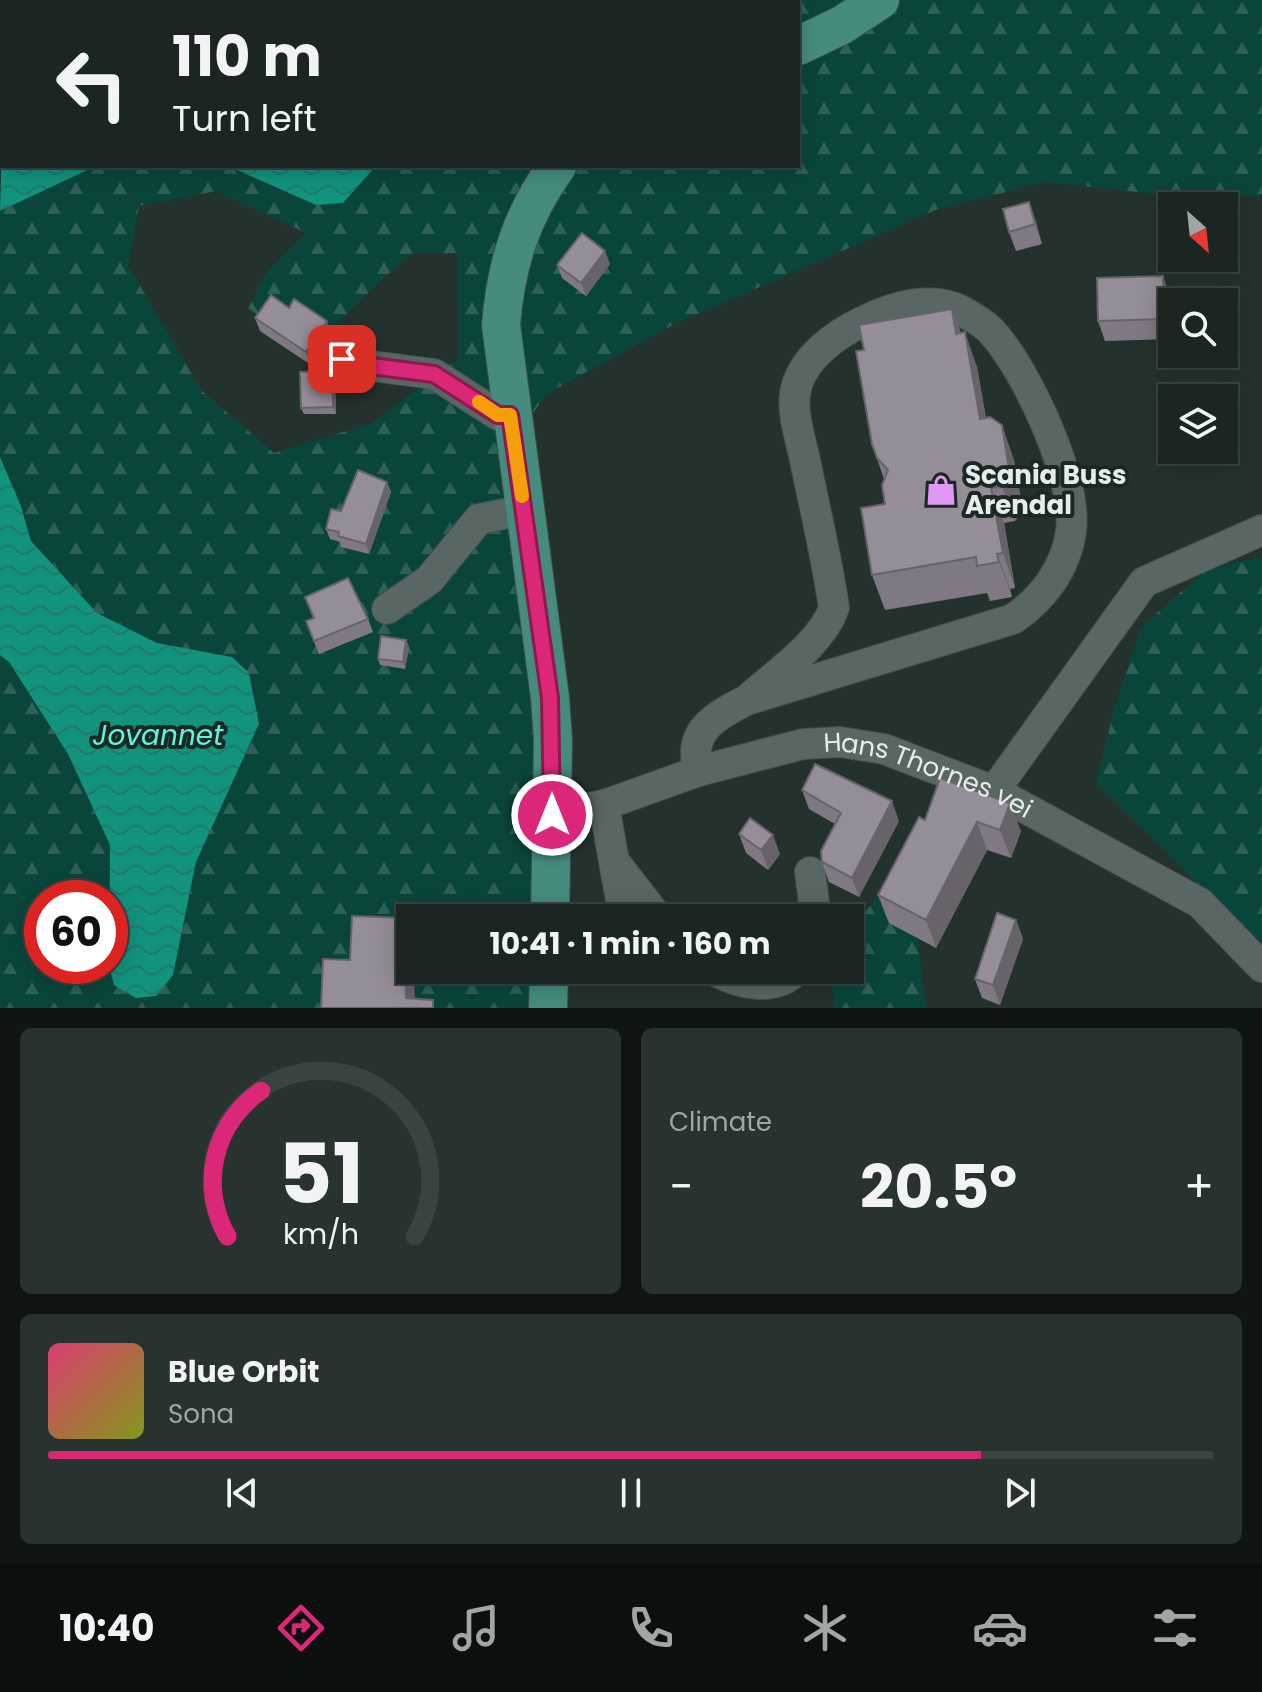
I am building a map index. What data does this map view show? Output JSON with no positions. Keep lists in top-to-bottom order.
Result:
{
  "streets": {
    "street": ["Hans Thornes vei"]
  },
  "water": ["Jovannet"],
  "places": {
    "shop": ["Scania Buss Arendal"]
  },
  "north": "bottom right",
  "page": {
    "turn": ["110 m", "Turn left"],
    "limit": "60",
    "trip": "10:41 · 1 min · 160 m",
    "tile": "Climate",
    "heat": ["−", "20.5°", "+"],
    "song": ["Blue Orbit", "Sona"],
    "tabs": "10:40",
    "gauge": ["51", "km/h"]
  }
}
